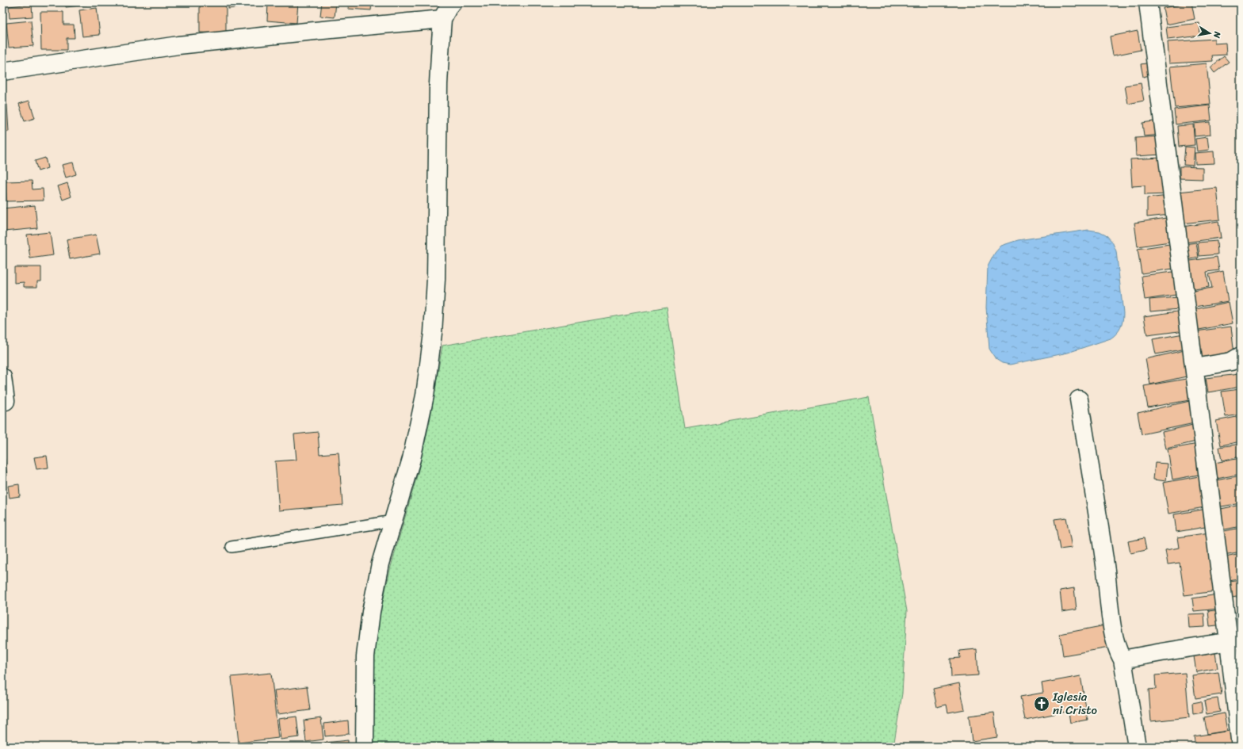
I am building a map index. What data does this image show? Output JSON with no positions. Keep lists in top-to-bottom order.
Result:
{
  "places": {
    "church": ["Iglesia ni Cristo"]
  },
  "north": "right"
}
